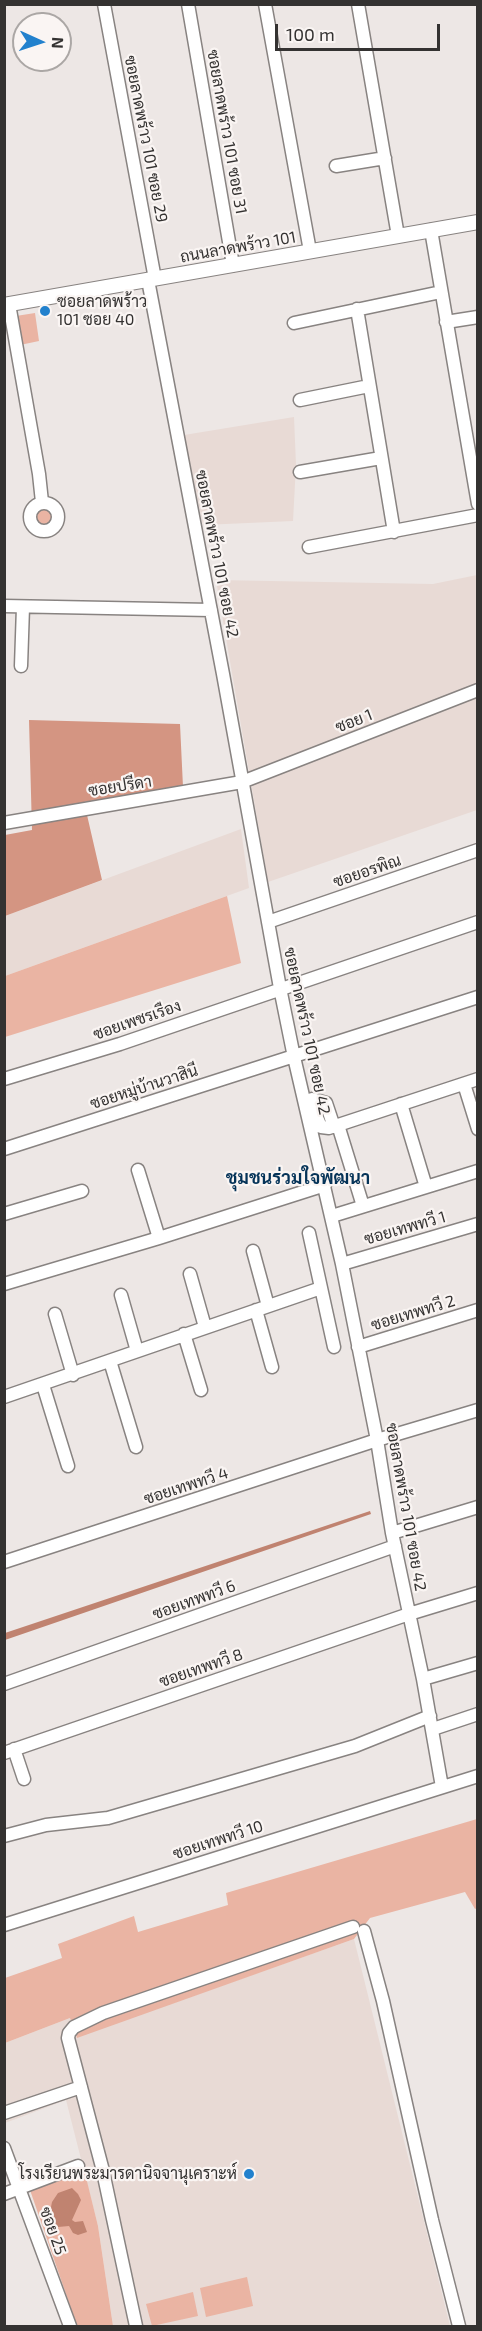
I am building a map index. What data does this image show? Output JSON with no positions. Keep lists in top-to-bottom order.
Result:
{
  "streets": {
    "street": [
      "ซอยลาดพร้าว 101 ซอย 31",
      "ซอยลาดพร้าว 101 ซอย 29",
      "ถนนลาดพร้าว 101",
      "ซอยลาดพร้าว 101 ซอย 42",
      "ซอย 1",
      "ซอยปรีดา",
      "ซอยอรพิณ",
      "ซอยเพชรเรือง",
      "ซอยหมู่บ้านวาสินี",
      "ซอยเทพทวี 1",
      "ซอยเทพทวี 2",
      "ซอยเทพทวี 4",
      "ซอยเทพทวี 6",
      "ซอยเทพทวี 8",
      "ซอยเทพทวี 10",
      "ซอย 25"
    ]
  },
  "crossings": [
    ["ซอยลาดพร้าว 101 ซอย 31", "ถนนลาดพร้าว 101"],
    ["ซอยลาดพร้าว 101 ซอย 29", "ถนนลาดพร้าว 101"],
    ["ซอยลาดพร้าว 101 ซอย 29", "ซอยลาดพร้าว 101 ซอย 42"],
    ["ถนนลาดพร้าว 101", "ซอยลาดพร้าว 101 ซอย 42"],
    ["ซอยลาดพร้าว 101 ซอย 42", "ซอย 1"],
    ["ซอยลาดพร้าว 101 ซอย 42", "ซอยปรีดา"],
    ["ซอยลาดพร้าว 101 ซอย 42", "ซอยอรพิณ"],
    ["ซอยลาดพร้าว 101 ซอย 42", "ซอยเพชรเรือง"],
    ["ซอยลาดพร้าว 101 ซอย 42", "ซอยหมู่บ้านวาสินี"],
    ["ซอยลาดพร้าว 101 ซอย 42", "ซอยเทพทวี 1"],
    ["ซอยลาดพร้าว 101 ซอย 42", "ซอยเทพทวี 2"],
    ["ซอยลาดพร้าว 101 ซอย 42", "ซอยเทพทวี 4"],
    ["ซอยลาดพร้าว 101 ซอย 42", "ซอยเทพทวี 6"],
    ["ซอยลาดพร้าว 101 ซอย 42", "ซอยเทพทวี 8"],
    ["ซอยลาดพร้าว 101 ซอย 42", "ซอยเทพทวี 10"],
    ["ซอย 1", "ซอยปรีดา"]
  ],
  "districts": ["ชุมชนร่วมใจพัฒนา"],
  "places": ["ซอยลาดพร้าว 101 ซอย 40", "โรงเรียนพระมารดานิจจานุเคราะห์"],
  "scale_bar": "100 m",
  "north": "right"
}
